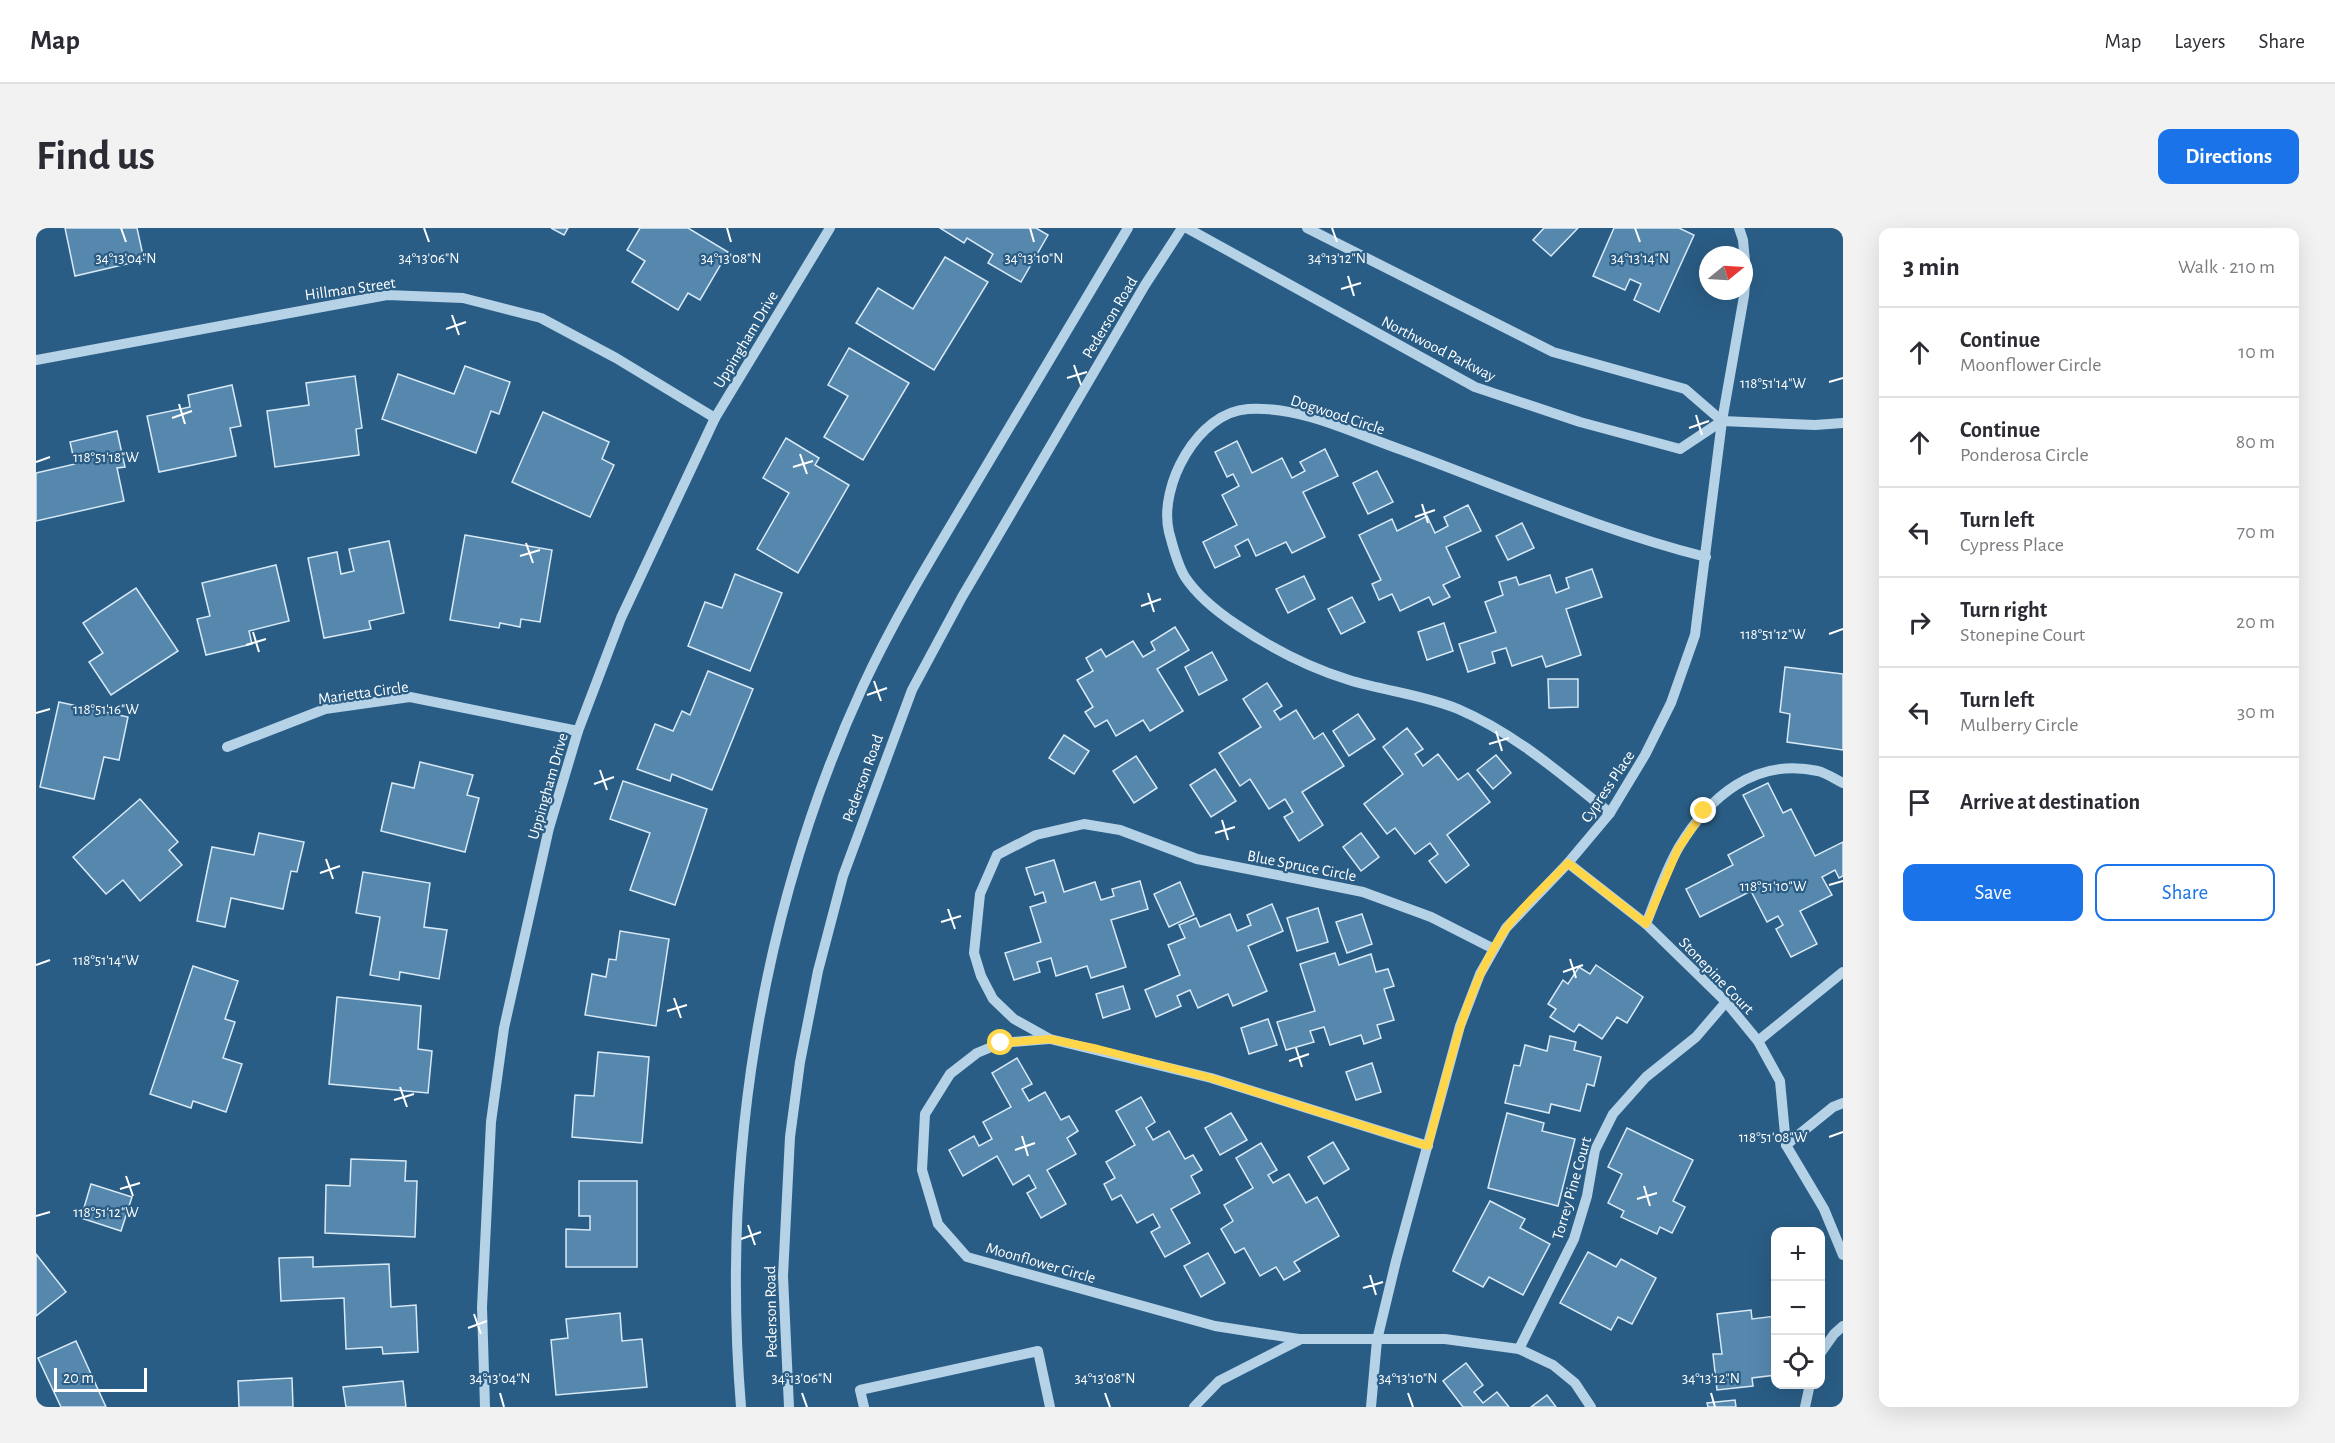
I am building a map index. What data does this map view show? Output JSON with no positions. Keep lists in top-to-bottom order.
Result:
{
  "streets": {
    "street": [
      "Hillman Street",
      "Pederson Road",
      "Uppingham Drive",
      "Northwood Parkway",
      "Dogwood Circle",
      "Marietta Circle",
      "Cypress Place",
      "Blue Spruce Circle",
      "Stonepine Court",
      "Torrey Pine Court",
      "Moonflower Circle"
    ]
  },
  "crossings": [
    ["Hillman Street", "Uppingham Drive"],
    ["Uppingham Drive", "Marietta Circle"],
    ["Northwood Parkway", "Cypress Place"],
    ["Dogwood Circle", "Cypress Place"],
    ["Cypress Place", "Blue Spruce Circle"],
    ["Cypress Place", "Stonepine Court"],
    ["Cypress Place", "Moonflower Circle"],
    ["Blue Spruce Circle", "Moonflower Circle"],
    ["Stonepine Court", "Torrey Pine Court"],
    ["Torrey Pine Court", "Moonflower Circle"]
  ],
  "scale_bar": "20 m",
  "north": "right",
  "page": {
    "header": "Map",
    "nav": ["Map", "Layers", "Share"],
    "buttons": [
      "Directions",
      ["Save", "Share"]
    ],
    "title": "Find us",
    "heading": ["3 min", "Walk · 210 m"],
    "list": [
      ["Continue", "Moonflower Circle", "10 m"],
      ["Continue", "Ponderosa Circle", "80 m"],
      ["Turn left", "Cypress Place", "70 m"],
      ["Turn right", "Stonepine Court", "20 m"],
      ["Turn left", "Mulberry Circle", "30 m"],
      "Arrive at destination"
    ],
    "map_buttons": ["+", "−"],
    "scale": "20 m"
  },
  "coordinates": [
    "34°13'04\"N",
    "34°13'06\"N",
    "34°13'08\"N",
    "34°13'10\"N",
    "34°13'12\"N",
    "34°13'14\"N",
    "118°51'14\"W",
    "118°51'18\"W",
    "118°51'12\"W",
    "118°51'16\"W",
    "118°51'10\"W",
    "118°51'08\"W"
  ]
}
